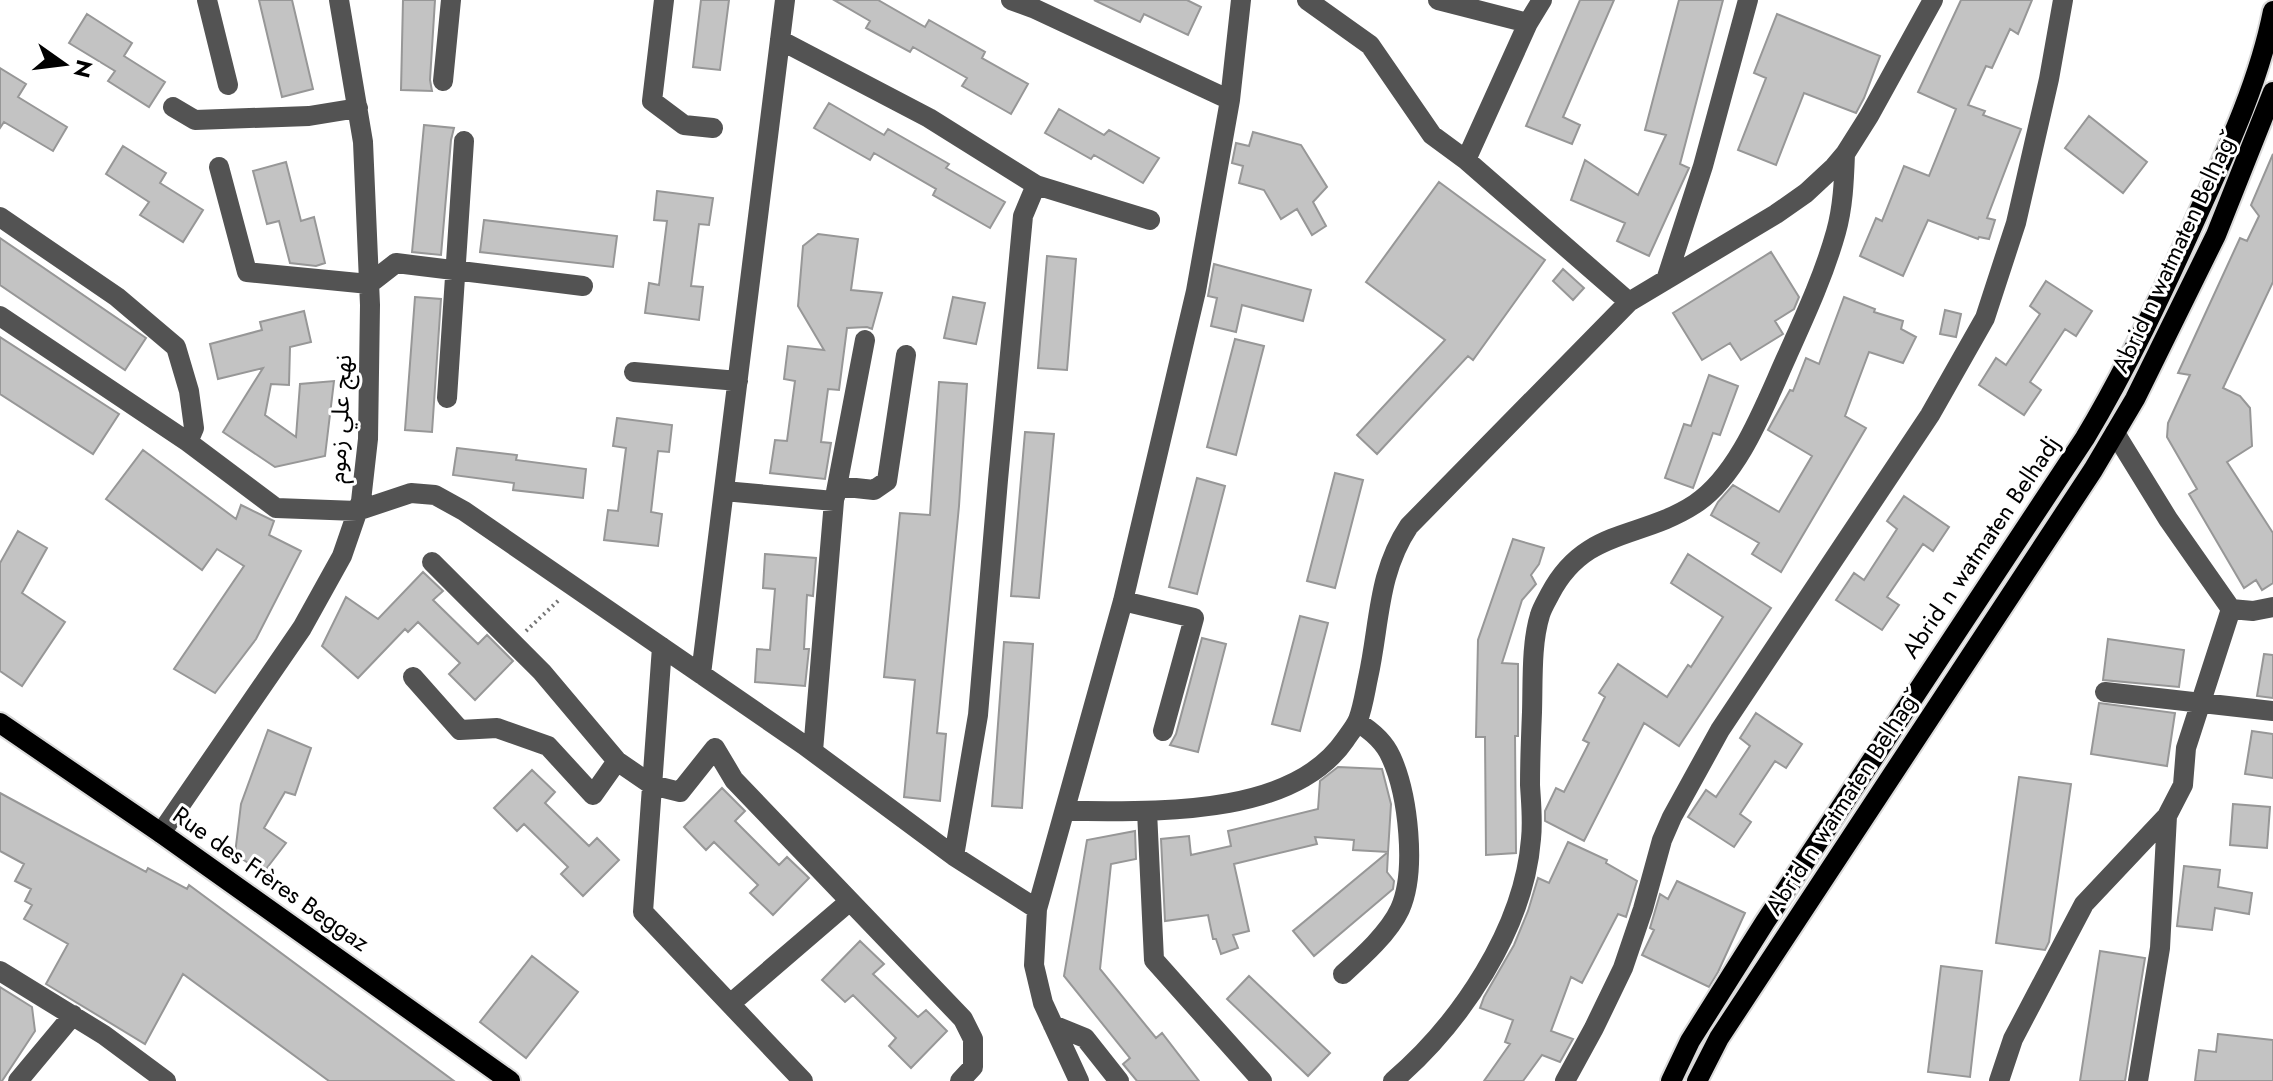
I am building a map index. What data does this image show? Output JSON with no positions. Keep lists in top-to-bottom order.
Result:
{
  "streets": {
    "main road": ["Abrid n watmaten Belḥaǧ", "Abrid n watmaten Belhadj", "Rue des Frères Beggaz"],
    "street": ["نهج علي زموم"]
  },
  "crossings": [
    ["نهج علي زموم", "Rue des Frères Beggaz"]
  ],
  "north": "right"
}
